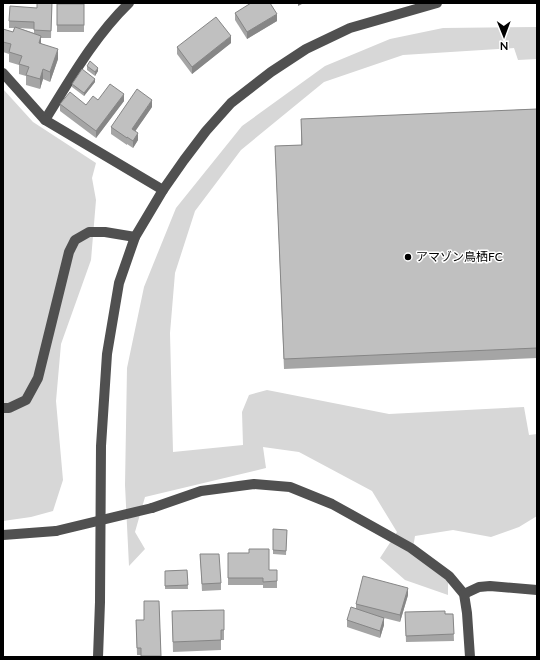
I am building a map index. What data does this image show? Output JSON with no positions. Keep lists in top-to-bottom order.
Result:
{
  "places": ["アマゾン鳥栖FC"],
  "north": "bottom"
}
